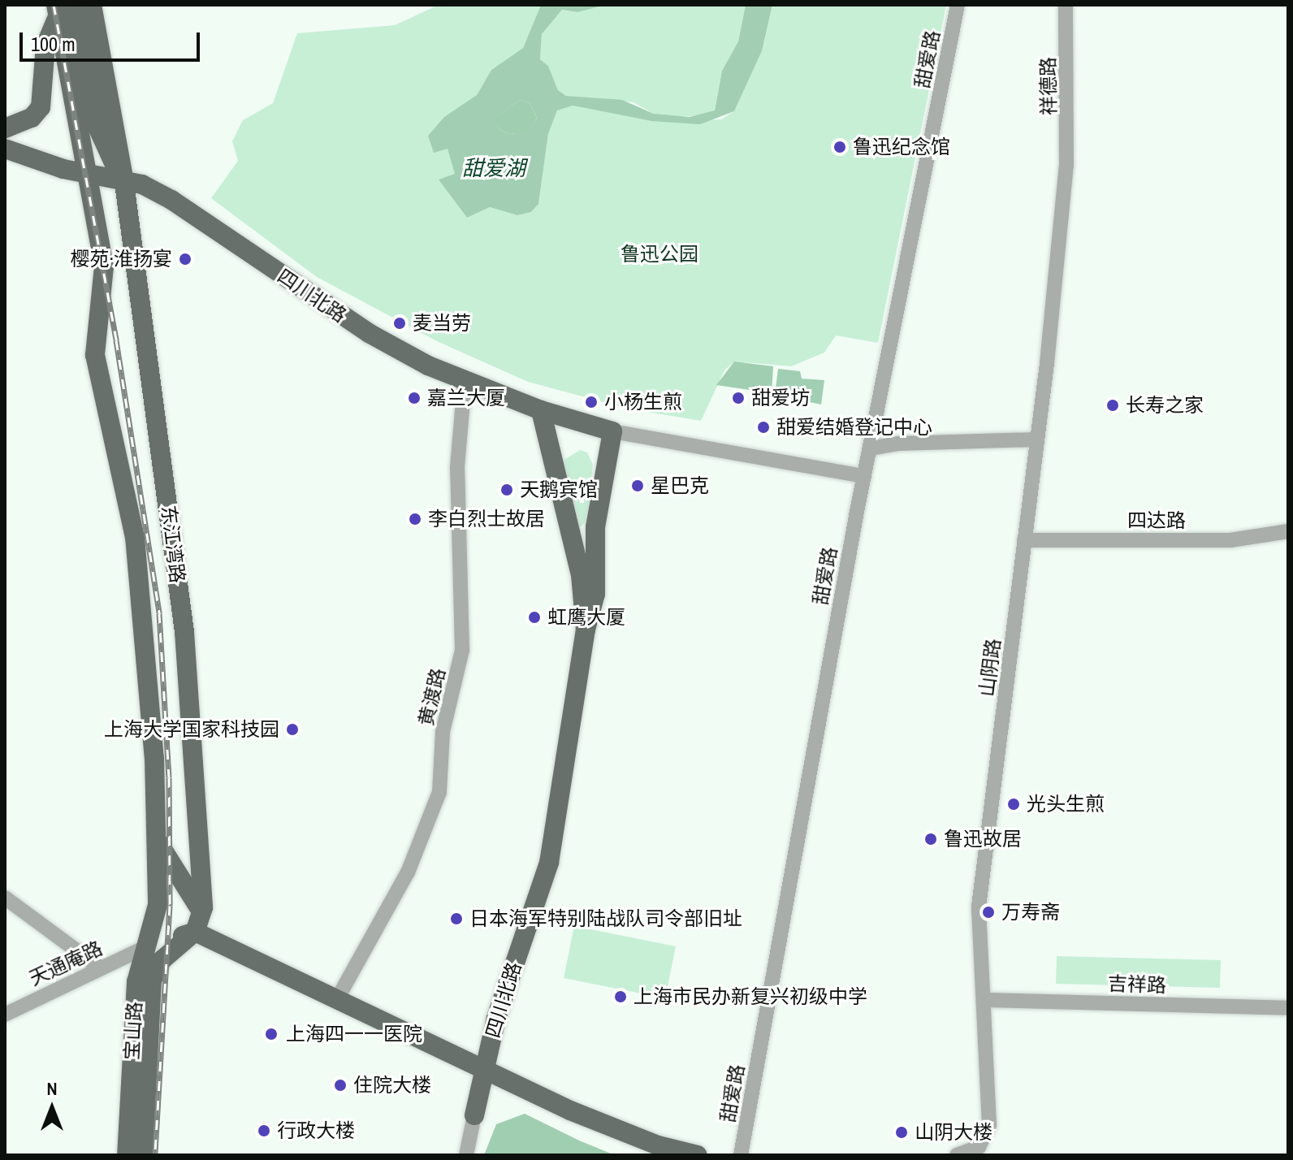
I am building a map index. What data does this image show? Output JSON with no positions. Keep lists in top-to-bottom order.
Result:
{
  "streets": {
    "main road": ["四川北路", "东江湾路", "宝山路"],
    "street": [
      "甜爱路",
      "祥德路",
      "四达路",
      "山阴路",
      "黄渡路",
      "天通庵路",
      "吉祥路"
    ]
  },
  "crossings": [
    ["祥德路", "山阴路"],
    ["四川北路", "东江湾路"],
    ["四川北路", "黄渡路"],
    ["四达路", "山阴路"],
    ["东江湾路", "天通庵路"],
    ["东江湾路", "宝山路"],
    ["山阴路", "吉祥路"],
    ["天通庵路", "宝山路"]
  ],
  "water": ["甜爱湖"],
  "parks": ["鲁迅公园"],
  "places": [
    "鲁迅纪念馆",
    "樱苑·淮扬宴",
    "麦当劳",
    "嘉兰大厦",
    "甜爱坊",
    "小杨生煎",
    "长寿之家",
    "甜爱结婚登记中心",
    "星巴克",
    "天鹅宾馆",
    "李白烈士故居",
    "虹鹰大厦",
    "上海大学国家科技园",
    "光头生煎",
    "鲁迅故居",
    "万寿斋",
    "日本海军特别陆战队司令部旧址",
    "上海市民办新复兴初级中学",
    "上海四一一医院",
    "住院大楼",
    "行政大楼",
    "山阴大楼"
  ],
  "scale_bar": "100 m",
  "north": "top"
}
